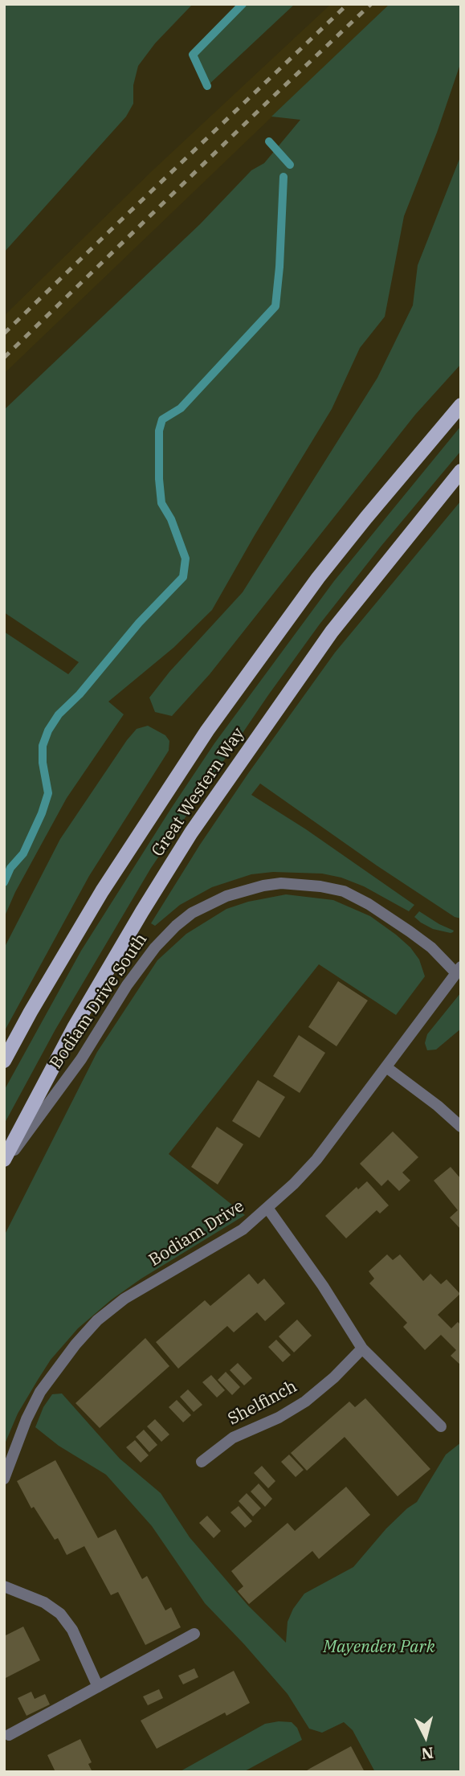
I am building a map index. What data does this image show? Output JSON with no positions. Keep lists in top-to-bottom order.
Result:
{
  "streets": {
    "main road": ["Great Western Way"],
    "street": ["Bodiam Drive South", "Bodiam Drive", "Shelfinch"]
  },
  "crossings": [
    ["Bodiam Drive South", "Bodiam Drive"]
  ],
  "parks": ["Mayenden Park"],
  "north": "bottom"
}
